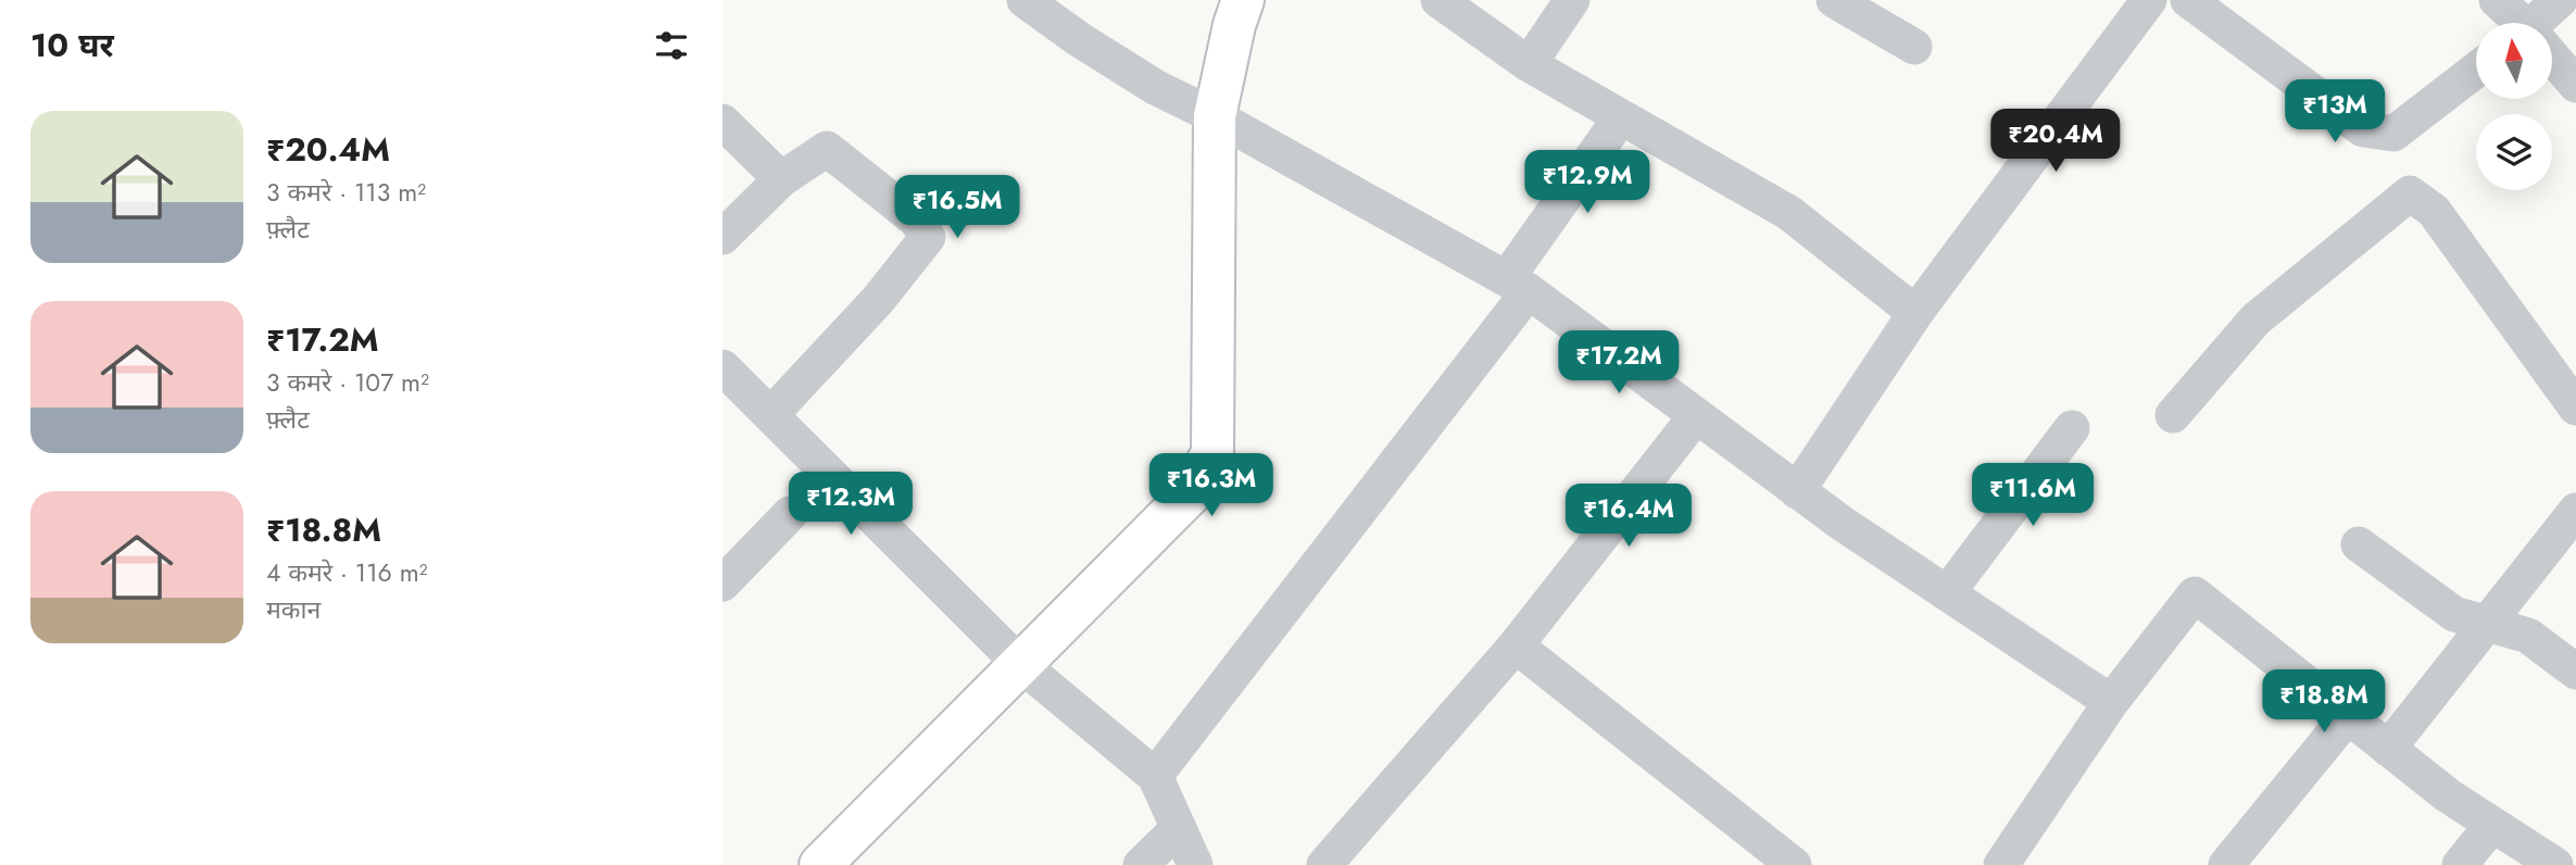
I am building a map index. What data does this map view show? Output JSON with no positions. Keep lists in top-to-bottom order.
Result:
{
  "north": "top",
  "page": {
    "heading": "10 घर",
    "price": [
      "₹13M",
      "₹20.4M",
      "₹12.9M",
      "₹16.5M",
      "₹17.2M",
      "₹16.3M",
      "₹11.6M",
      "₹12.3M",
      "₹16.4M",
      "₹18.8M"
    ],
    "list": [
      {
        "name": "₹20.4M",
        "note": "3 कमरे · 113 m² · फ़्लैट"
      },
      {
        "name": "₹17.2M",
        "note": "3 कमरे · 107 m² · फ़्लैट"
      },
      {
        "name": "₹18.8M",
        "note": "4 कमरे · 116 m² · मकान"
      }
    ]
  }
}
